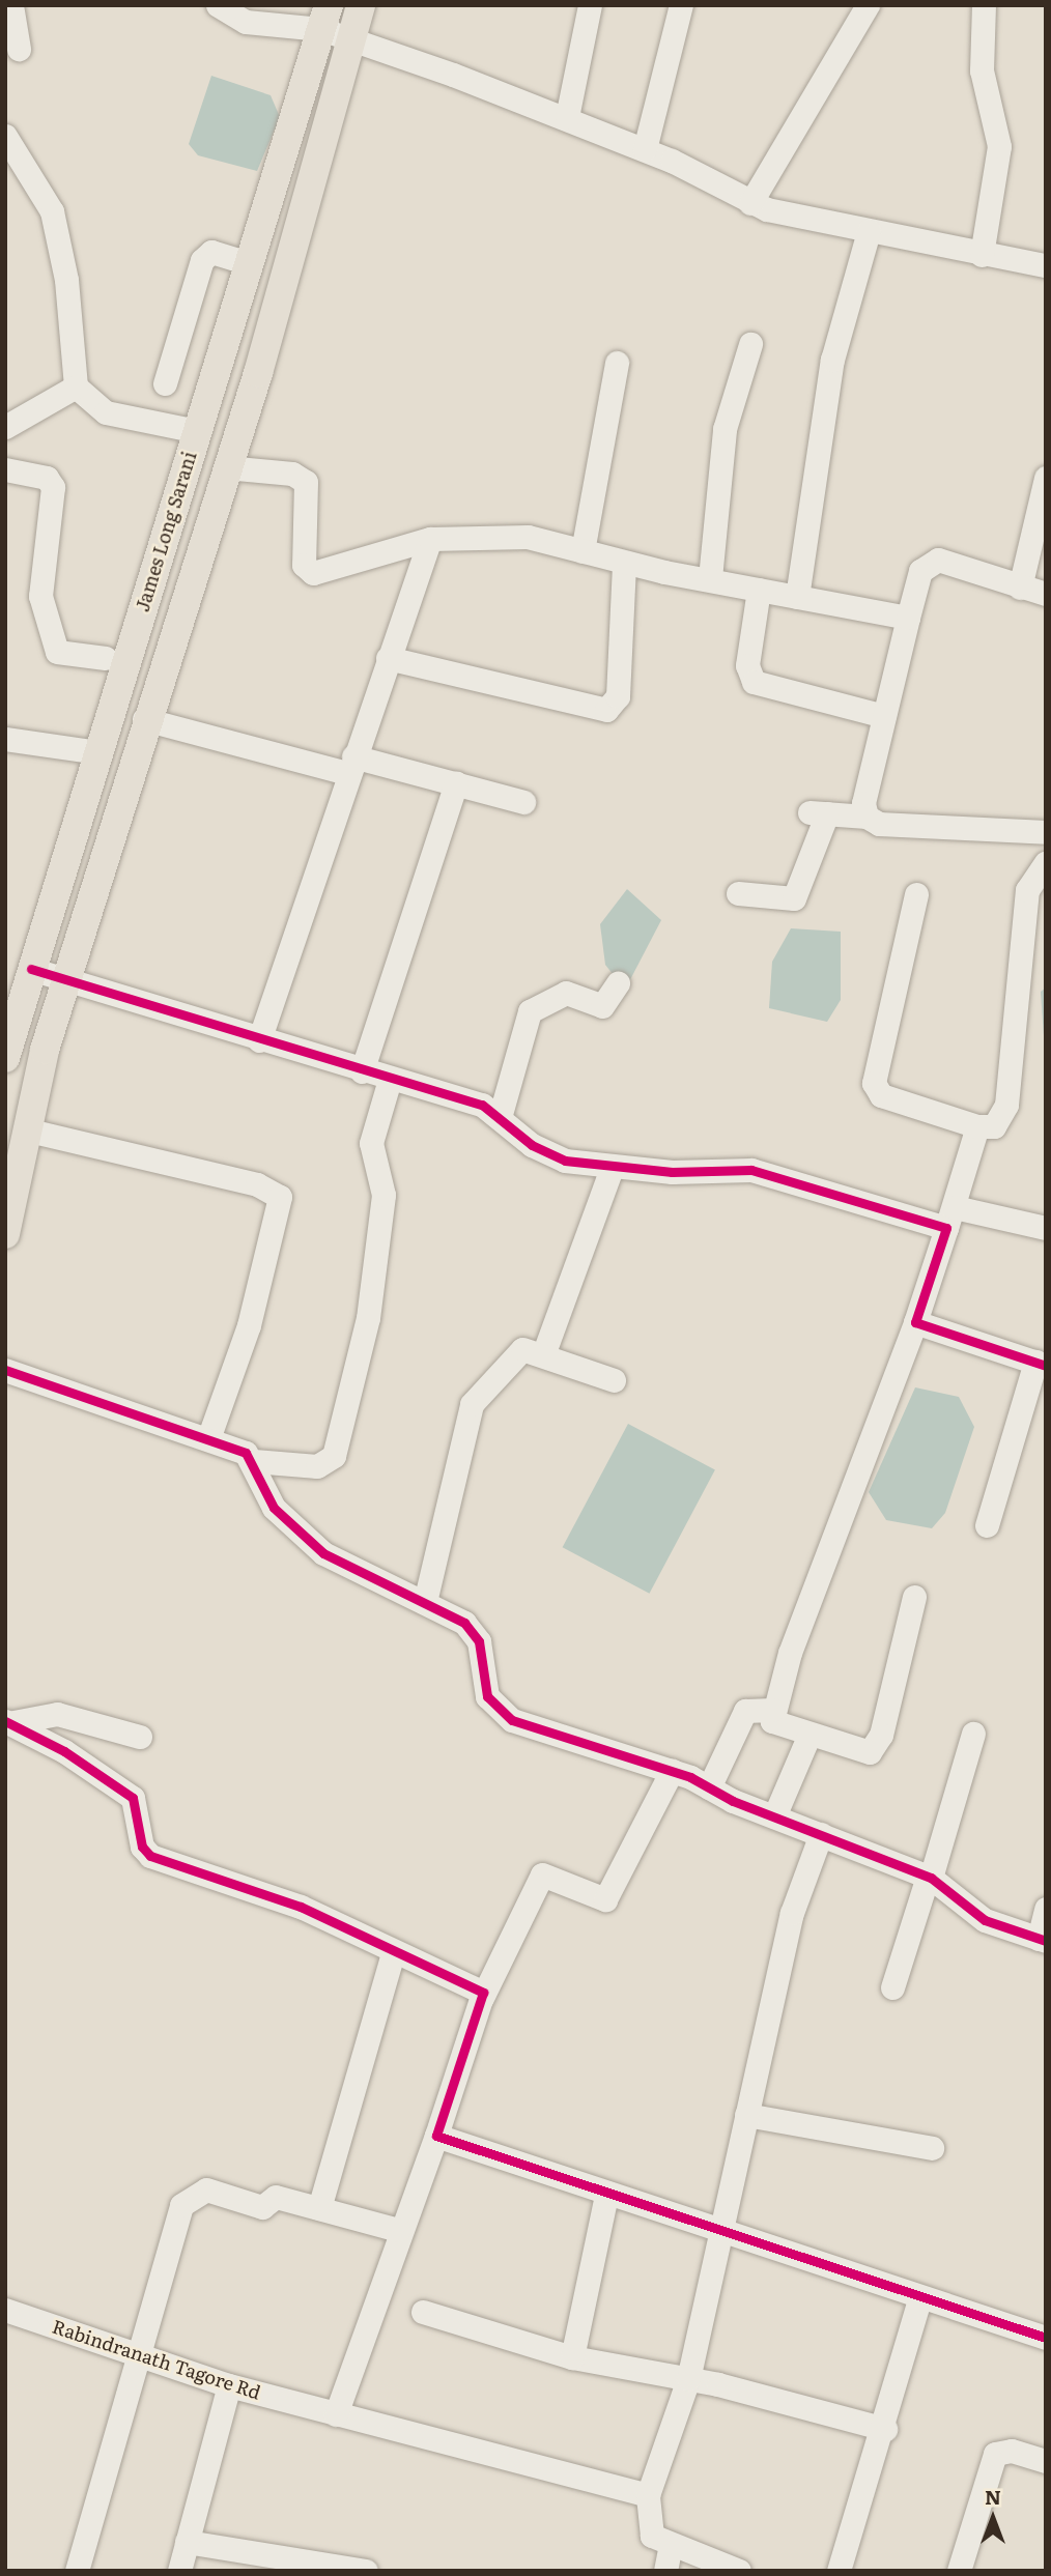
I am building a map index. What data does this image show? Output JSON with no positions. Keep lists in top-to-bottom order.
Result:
{
  "streets": {
    "main road": ["James Long Sarani"],
    "street": ["Rabindranath Tagore Rd"]
  },
  "north": "top"
}
